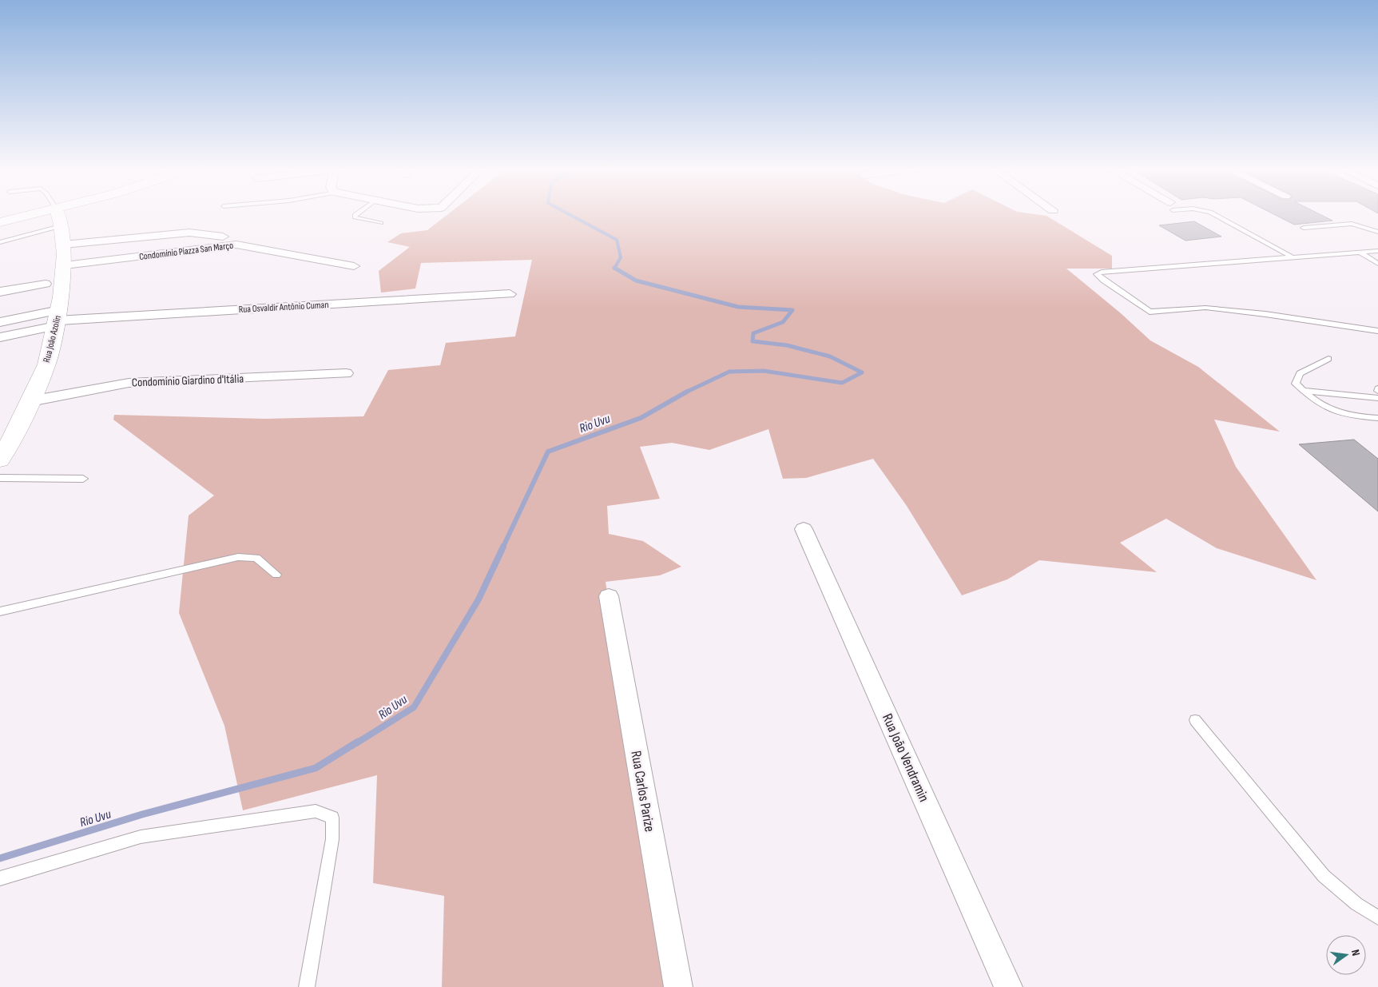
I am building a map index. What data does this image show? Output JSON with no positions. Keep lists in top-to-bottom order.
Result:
{
  "streets": {
    "street": [
      "Condomínio Piazza San Março",
      "Rua Osvaldir Antônio Cuman",
      "Rua João Azolin",
      "Condomínio Giardino d'Itália",
      "Rua João Vendramin",
      "Rua Carlos Parize"
    ]
  },
  "crossings": [
    ["Condomínio Piazza San Março", "Rua João Azolin"],
    ["Rua Osvaldir Antônio Cuman", "Rua João Azolin"],
    ["Rua João Azolin", "Condomínio Giardino d'Itália"]
  ],
  "water": ["Rio Uvu"],
  "north": "right"
}
